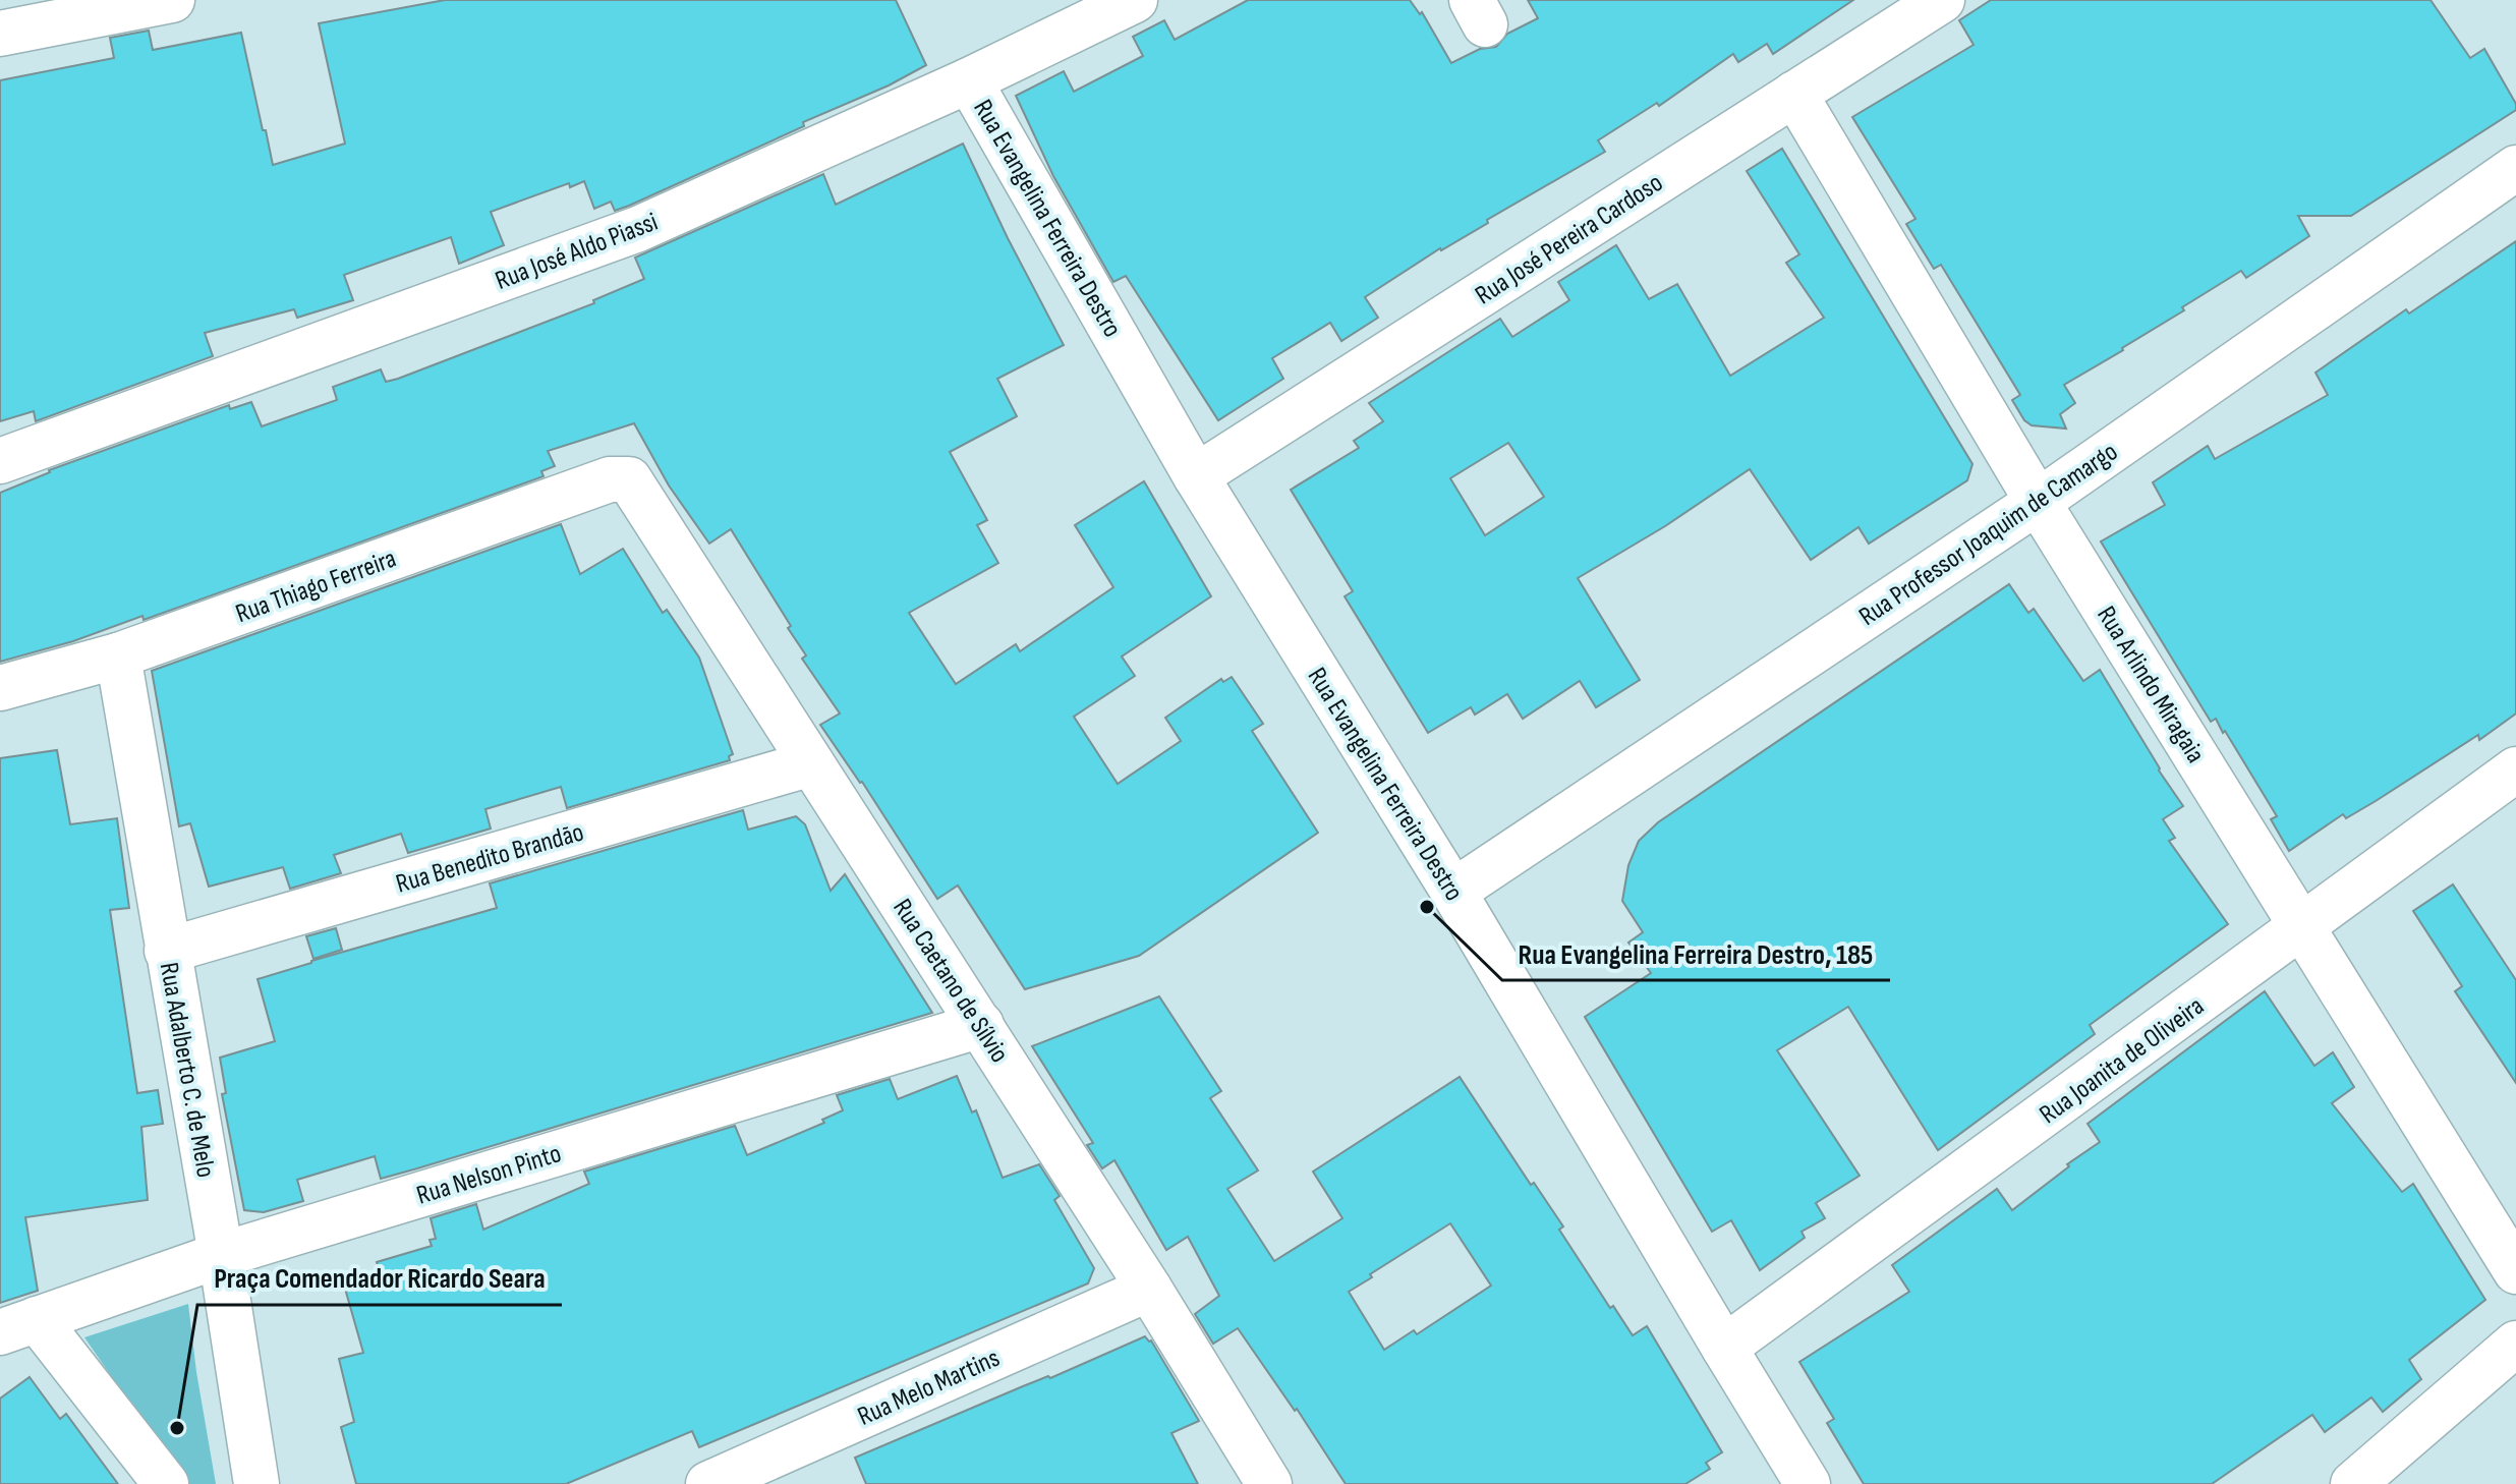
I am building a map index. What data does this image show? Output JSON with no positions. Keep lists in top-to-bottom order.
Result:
{
  "streets": {
    "street": [
      "Rua Evangelina Ferreira Destro",
      "Rua José Pereira Cardoso",
      "Rua José Aldo Piassi",
      "Rua Professor Joaquim de Camargo",
      "Rua Thiago Ferreira",
      "Rua Arlindo Miragaia",
      "Rua Benedito Brandão",
      "Rua Caetano de Sílvio",
      "Rua Joanita de Oliveira",
      "Rua Adalberto C. de Melo",
      "Rua Nelson Pinto",
      "Rua Melo Martins"
    ]
  },
  "crossings": [
    ["Rua Evangelina Ferreira Destro", "Rua José Pereira Cardoso"],
    ["Rua Evangelina Ferreira Destro", "Rua José Aldo Piassi"],
    ["Rua Evangelina Ferreira Destro", "Rua Professor Joaquim de Camargo"],
    ["Rua Evangelina Ferreira Destro", "Rua Joanita de Oliveira"],
    ["Rua José Pereira Cardoso", "Rua Arlindo Miragaia"],
    ["Rua Professor Joaquim de Camargo", "Rua Arlindo Miragaia"],
    ["Rua Thiago Ferreira", "Rua Caetano de Sílvio"],
    ["Rua Thiago Ferreira", "Rua Adalberto C. de Melo"],
    ["Rua Arlindo Miragaia", "Rua Joanita de Oliveira"],
    ["Rua Benedito Brandão", "Rua Caetano de Sílvio"],
    ["Rua Benedito Brandão", "Rua Adalberto C. de Melo"],
    ["Rua Caetano de Sílvio", "Rua Nelson Pinto"],
    ["Rua Caetano de Sílvio", "Rua Melo Martins"],
    ["Rua Adalberto C. de Melo", "Rua Nelson Pinto"]
  ],
  "places": ["Rua Evangelina Ferreira Destro, 185", "Praça Comendador Ricardo Seara"]
}
